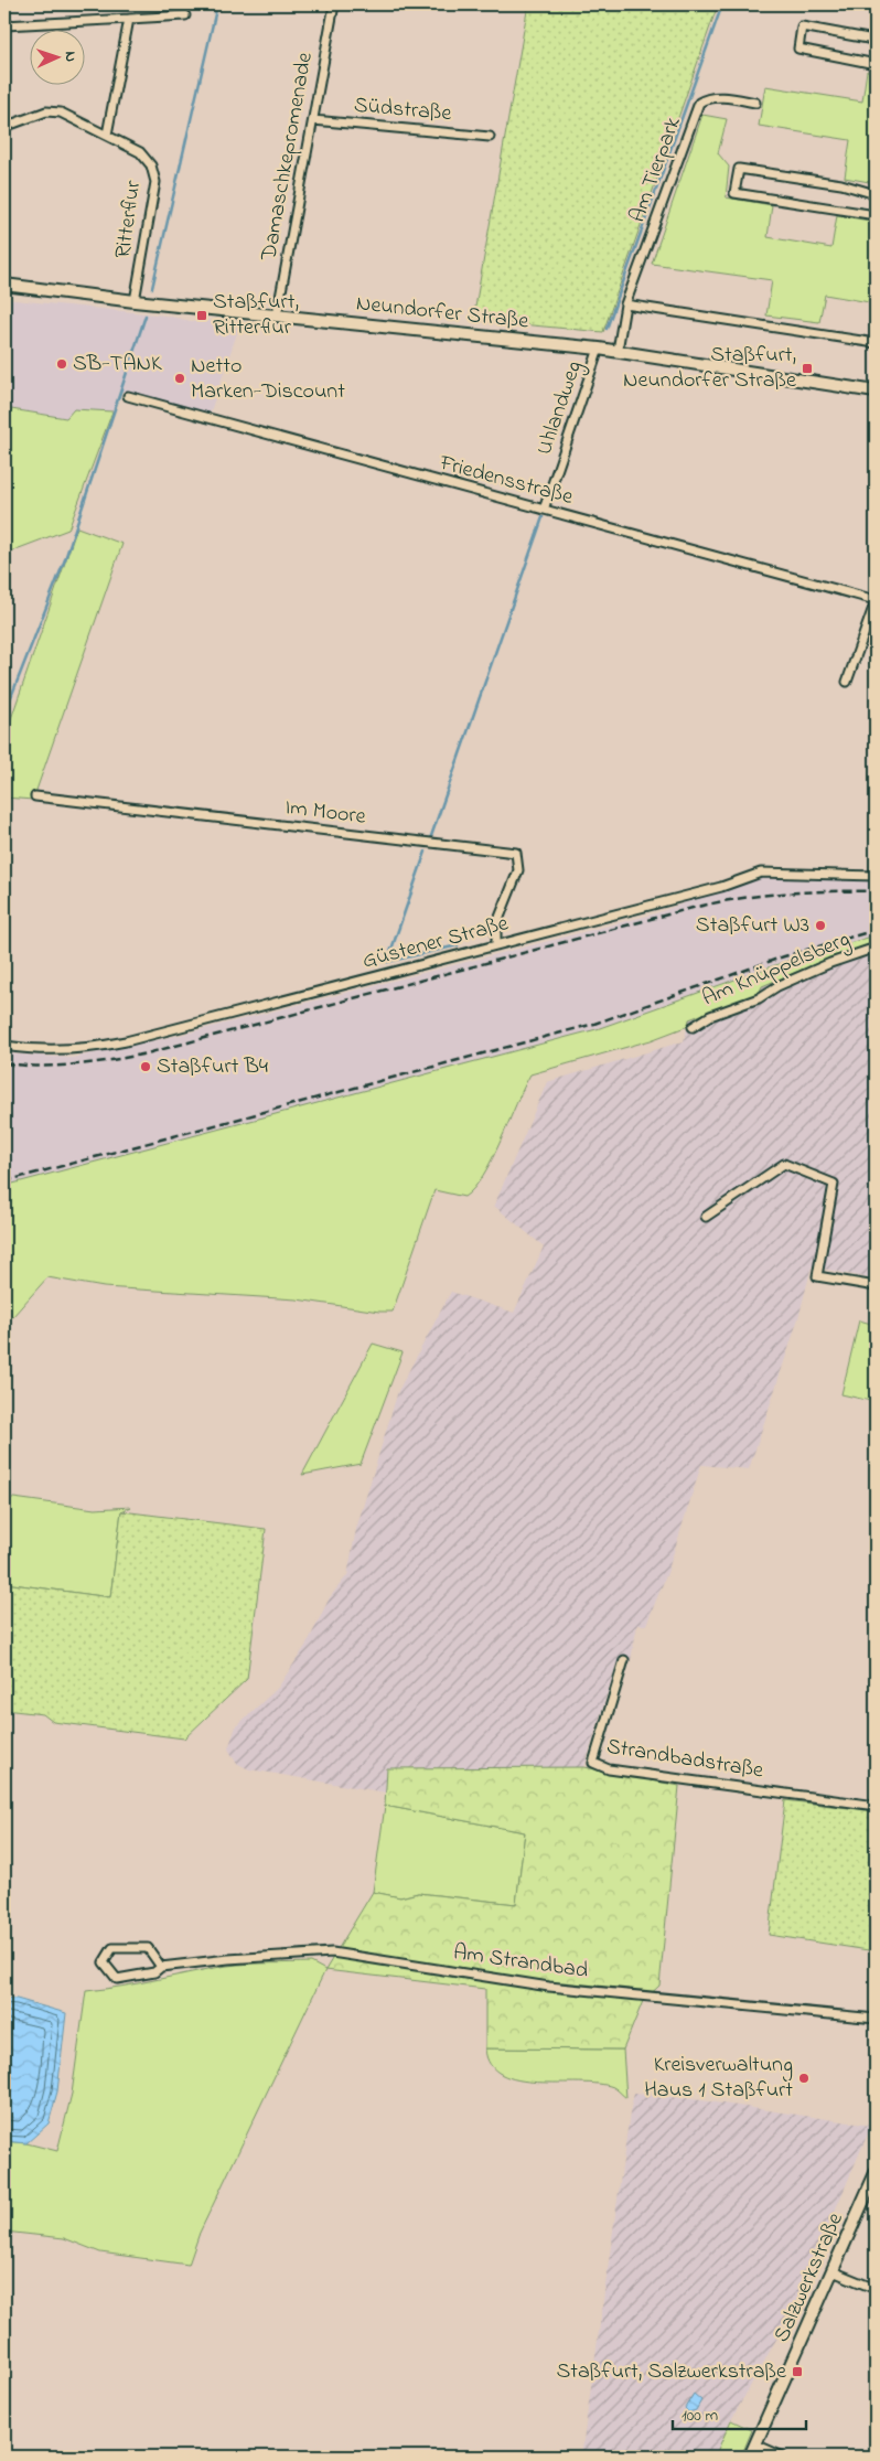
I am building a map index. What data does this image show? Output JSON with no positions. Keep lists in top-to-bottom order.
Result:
{
  "streets": {
    "main road": ["Neundorfer Straße", "Salzwerkstraße"],
    "street": [
      "Südstraße",
      "Damaschkepromenade",
      "Am Tierpark",
      "Ritterflur",
      "Uhlandweg",
      "Friedensstraße",
      "Im Moore",
      "Güstener Straße",
      "Am Knüppelsberg",
      "Strandbadstraße",
      "Am Strandbad"
    ]
  },
  "crossings": [
    ["Südstraße", "Damaschkepromenade"],
    ["Damaschkepromenade", "Neundorfer Straße"],
    ["Am Tierpark", "Neundorfer Straße"],
    ["Ritterflur", "Neundorfer Straße"],
    ["Neundorfer Straße", "Uhlandweg"],
    ["Uhlandweg", "Friedensstraße"],
    ["Im Moore", "Güstener Straße"]
  ],
  "places": {
    "transit": ["Staßfurt, Ritterflur", "Staßfurt, Neundorfer Straße", "Staßfurt, Salzwerkstraße"],
    "other": [
      "SB-TANK",
      "Netto Marken-Discount",
      "Staßfurt W3",
      "Staßfurt B4",
      "Kreisverwaltung Haus 1 Staßfurt"
    ]
  },
  "scale_bar": "100 m",
  "north": "right"
}
